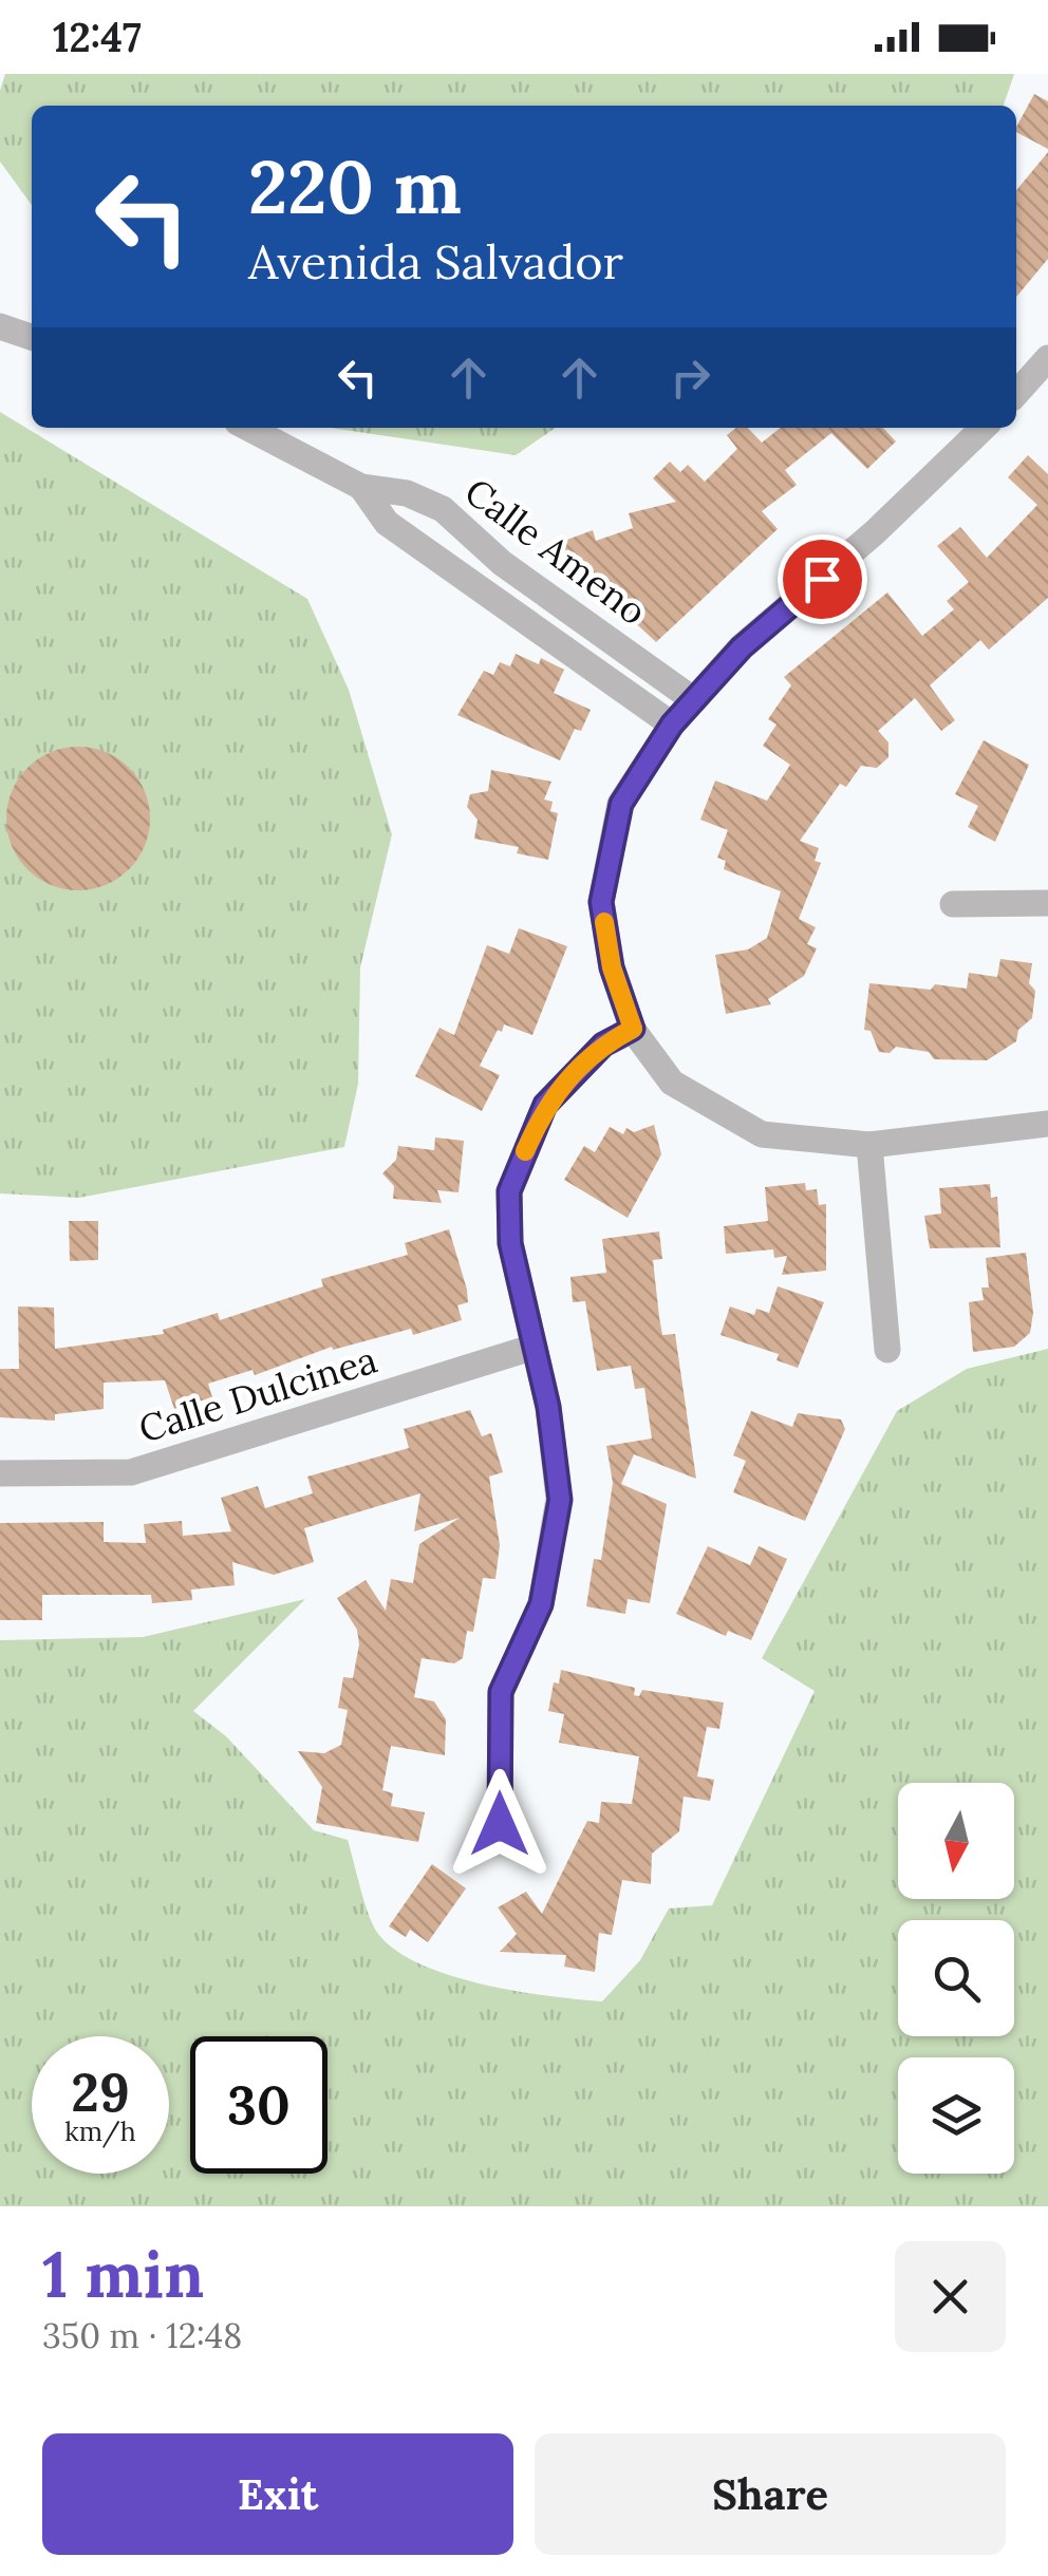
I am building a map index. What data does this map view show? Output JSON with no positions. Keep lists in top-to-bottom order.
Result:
{
  "streets": {
    "street": ["Calle Ameno", "Calle Dulcinea"]
  },
  "north": "bottom",
  "page": {
    "status": "12:47",
    "turn": ["220 m", "Avenida Salvador"],
    "speed": "29 km/h",
    "limit": "30",
    "heading": ["1 min", "350 m · 12:48"],
    "buttons": ["Exit", "Share"]
  }
}
